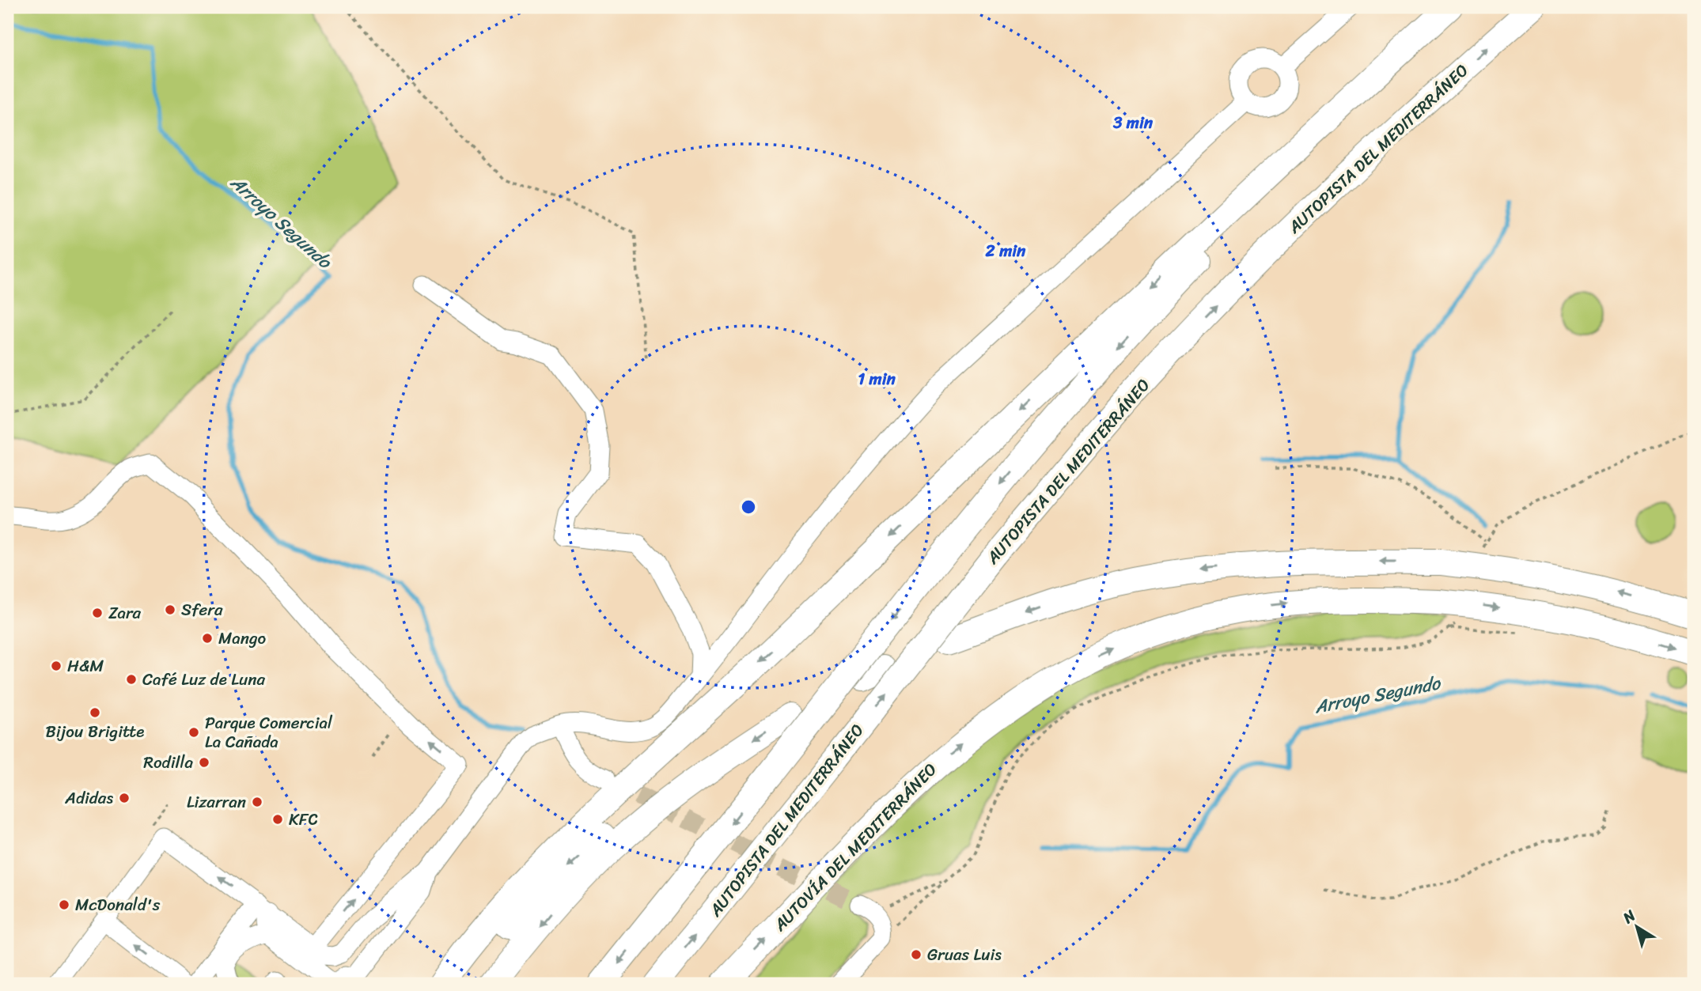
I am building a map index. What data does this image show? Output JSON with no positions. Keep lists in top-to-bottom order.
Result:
{
  "streets": {
    "highway": ["AUTOPISTA DEL MEDITERRÁNEO", "AUTOVÍA DEL MEDITERRÁNEO"]
  },
  "water": ["Arroyo Segundo"],
  "places": [
    "Sfera",
    "Zara",
    "Mango",
    "H&M",
    "Café Luz de Luna",
    "Bijou Brigitte",
    "Parque Comercial La Cañada",
    "Rodilla",
    "Adidas",
    "Lizarran",
    "KFC",
    "McDonald's",
    "Gruas Luis"
  ],
  "north": "top left",
  "rings": ["3 min", "2 min", "1 min"]
}
